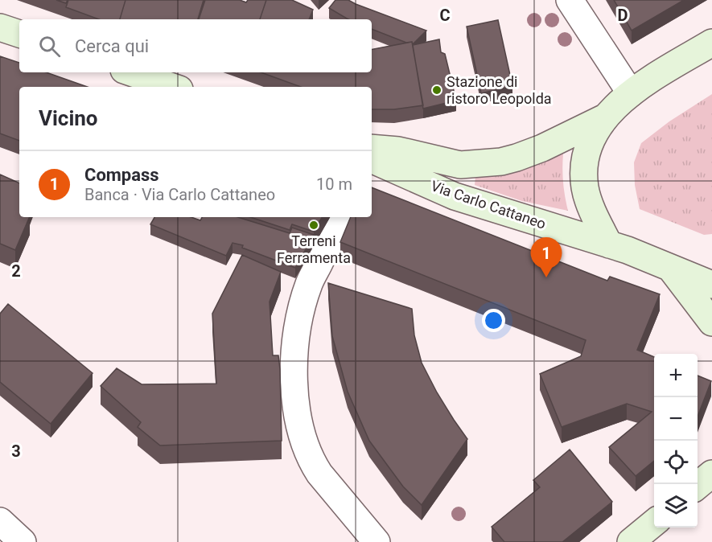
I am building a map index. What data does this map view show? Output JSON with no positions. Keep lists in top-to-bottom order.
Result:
{
  "streets": {
    "main road": ["Via Carlo Cattaneo"]
  },
  "places": ["Stazione di ristoro Leopolda", "Terreni Ferramenta"],
  "page": {
    "search": "Cerca qui",
    "heading": "Vicino",
    "list": [
      {
        "mark": "1",
        "name": "Compass",
        "note": "Banca · Via Carlo Cattaneo",
        "value": "10 m"
      }
    ],
    "pins": "1",
    "map_buttons": ["+", "−"]
  },
  "grid": {
    "columns": ["C", "D"],
    "rows": ["2", "3"]
  }
}
